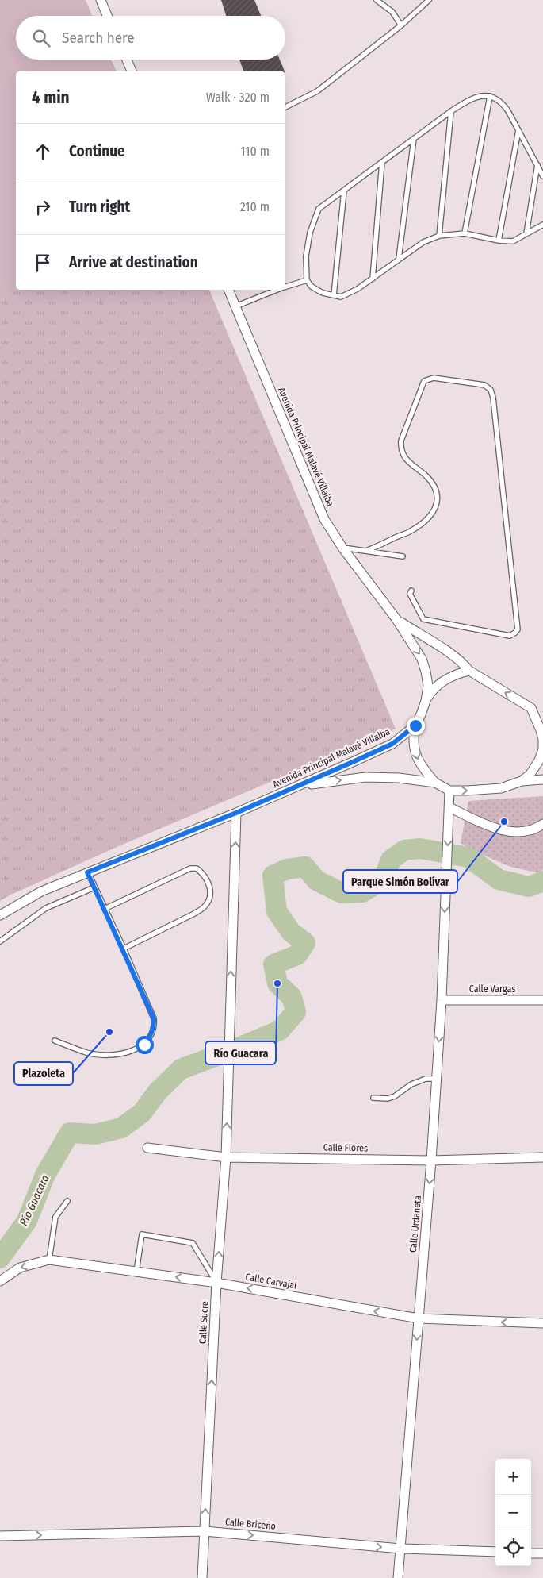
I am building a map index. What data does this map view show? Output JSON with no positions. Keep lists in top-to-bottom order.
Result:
{
  "streets": {
    "street": [
      "Avenida Principal Malavé Villalba",
      "Calle Vargas",
      "Calle Flores",
      "Calle Urdaneta",
      "Calle Carvajal",
      "Calle Sucre",
      "Calle Briceño"
    ]
  },
  "crossings": [
    ["Avenida Principal Malavé Villalba", "Calle Urdaneta"],
    ["Avenida Principal Malavé Villalba", "Calle Sucre"],
    ["Calle Vargas", "Calle Urdaneta"],
    ["Calle Flores", "Calle Urdaneta"],
    ["Calle Flores", "Calle Sucre"],
    ["Calle Urdaneta", "Calle Carvajal"],
    ["Calle Urdaneta", "Calle Briceño"],
    ["Calle Carvajal", "Calle Sucre"],
    ["Calle Sucre", "Calle Briceño"]
  ],
  "one_way": [
    "Calle Urdaneta",
    "Calle Carvajal",
    "Calle Sucre",
    "Calle Briceño"
  ],
  "water": ["Río Guacara"],
  "places": ["Parque Simón Bolívar", "Río Guacara", "Plazoleta"],
  "page": {
    "search": "Search here",
    "heading": ["4 min", "Walk · 320 m"],
    "list": [
      ["Continue", "110 m"],
      ["Turn right", "210 m"],
      "Arrive at destination"
    ],
    "map_buttons": ["+", "−"]
  }
}
